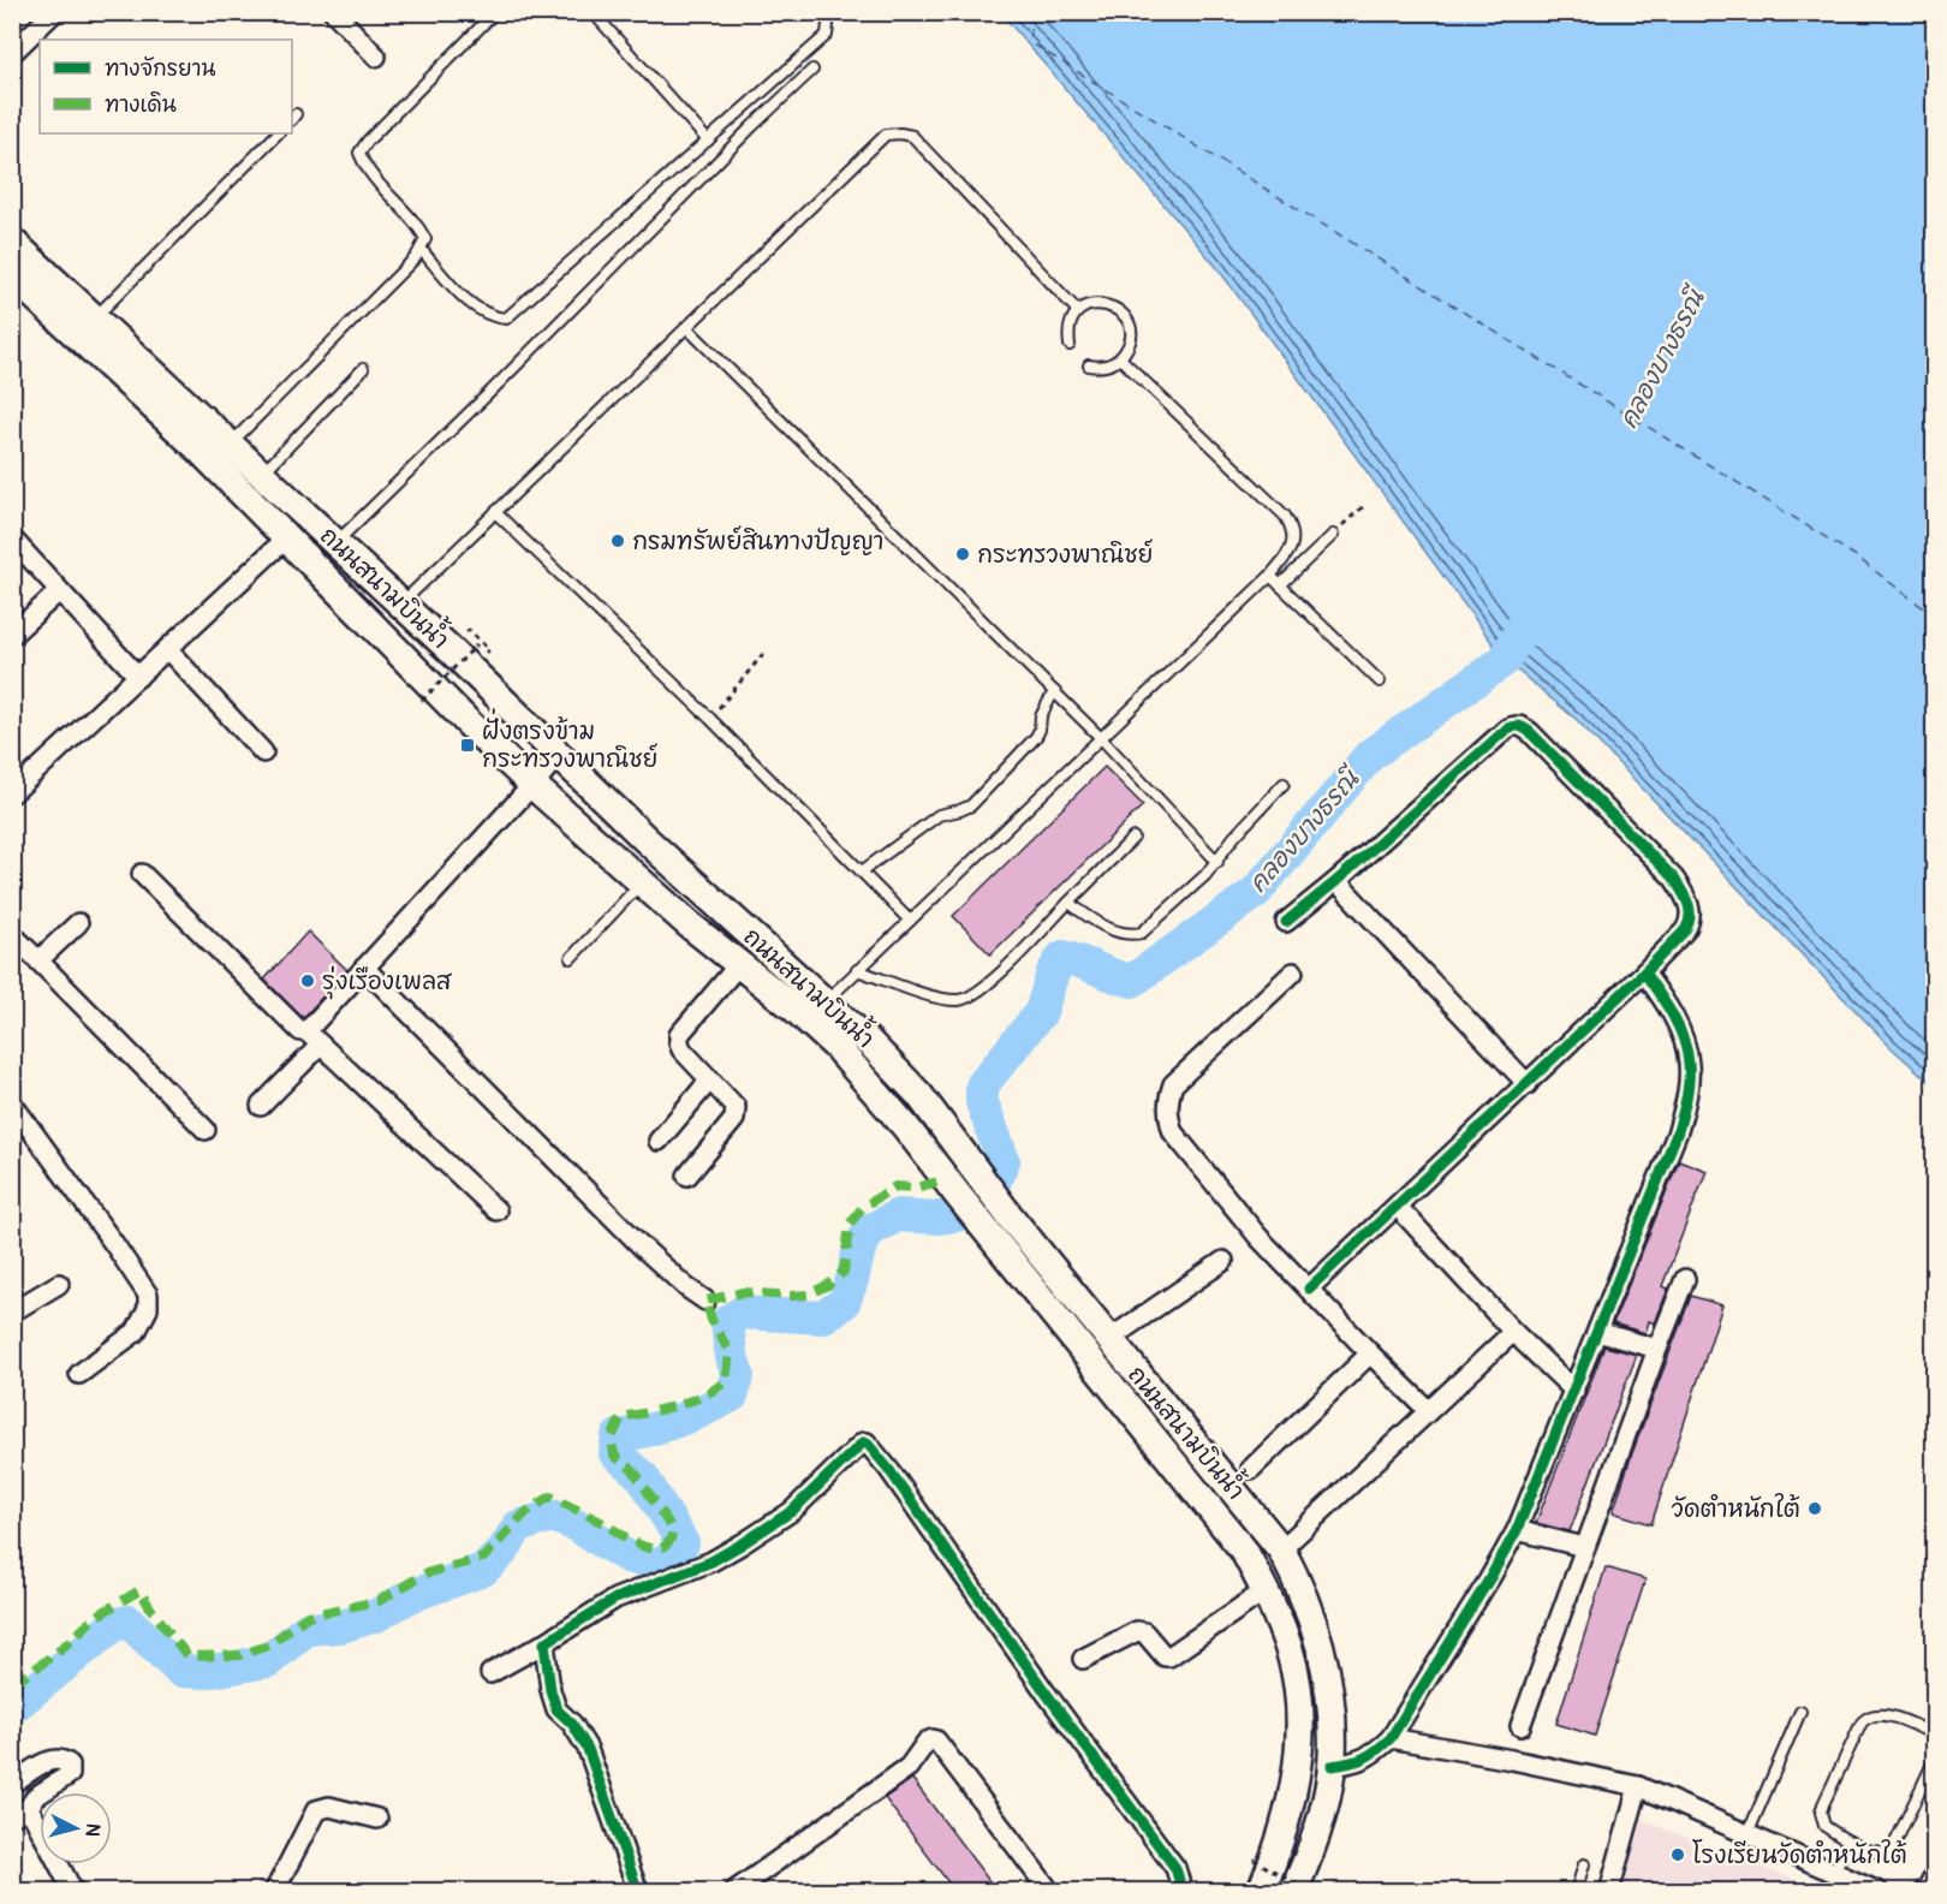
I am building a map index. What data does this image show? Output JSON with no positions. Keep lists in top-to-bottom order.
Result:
{
  "streets": {
    "main road": ["ถนนสนามบินน้ำ"]
  },
  "water": ["คลองบางธรณี"],
  "places": {
    "other": [
      "กรมทรัพย์สินทางปัญญา",
      "กระทรวงพาณิชย์",
      "รุ่งเรืองเพลส",
      "วัดตำหนักใต้",
      "โรงเรียนวัดตำหนักใต้"
    ],
    "transit": ["ฝั่งตรงข้าม กระทรวงพาณิชย์"]
  },
  "legend": ["ทางจักรยาน", "ทางเดิน"],
  "north": "right"
}
